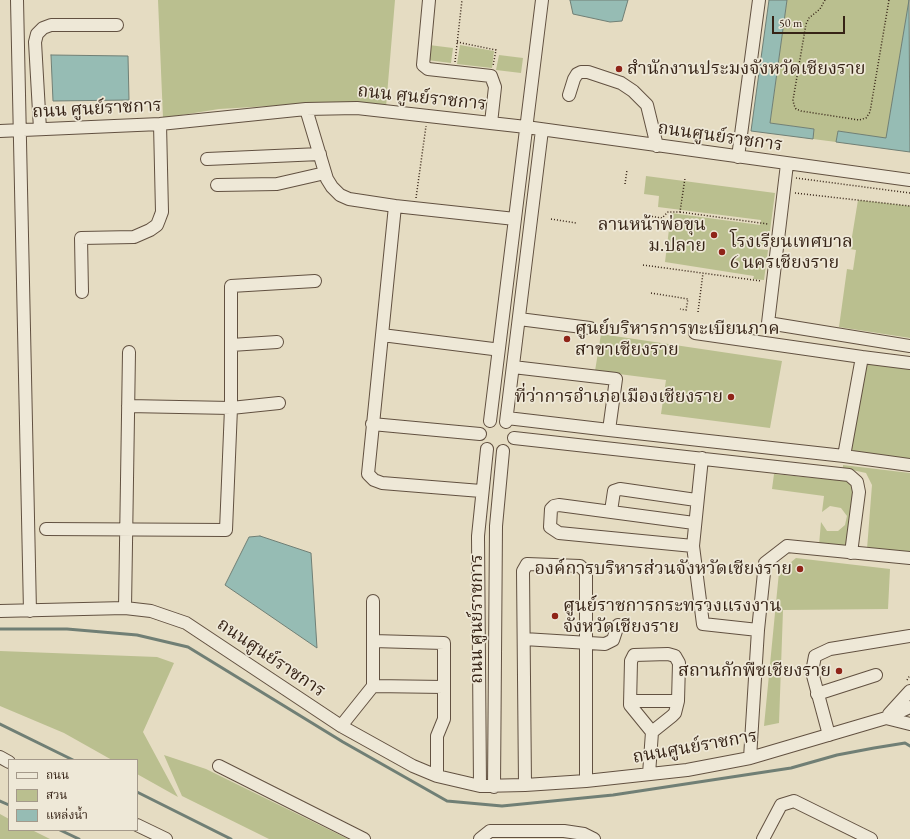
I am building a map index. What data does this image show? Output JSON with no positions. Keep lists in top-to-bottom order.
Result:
{
  "streets": {
    "street": ["ถนน ศูนย์ราชการ", "ถนนศูนย์ราชการ"]
  },
  "crossings": [
    ["ถนน ศูนย์ราชการ", "ถนนศูนย์ราชการ"]
  ],
  "places": [
    "สำนักงานประมงจังหวัดเชียงราย",
    "ลานหน้าพ่อขุน ม.ปลาย",
    "โรงเรียนเทศบาล 6 นครเชียงราย",
    "ศูนย์บริหารการทะเบียนภาค สาขาเชียงราย",
    "ที่ว่าการอำเภอเมืองเชียงราย",
    "องค์การบริหารส่วนจังหวัดเชียงราย",
    "ศูนย์ราชการกระทรวงแรงงาน จังหวัดเชียงราย",
    "สถานกักพืชเชียงราย"
  ],
  "legend": ["ถนน", "สวน", "แหล่งน้ำ"],
  "scale_bar": "50 m"
}
